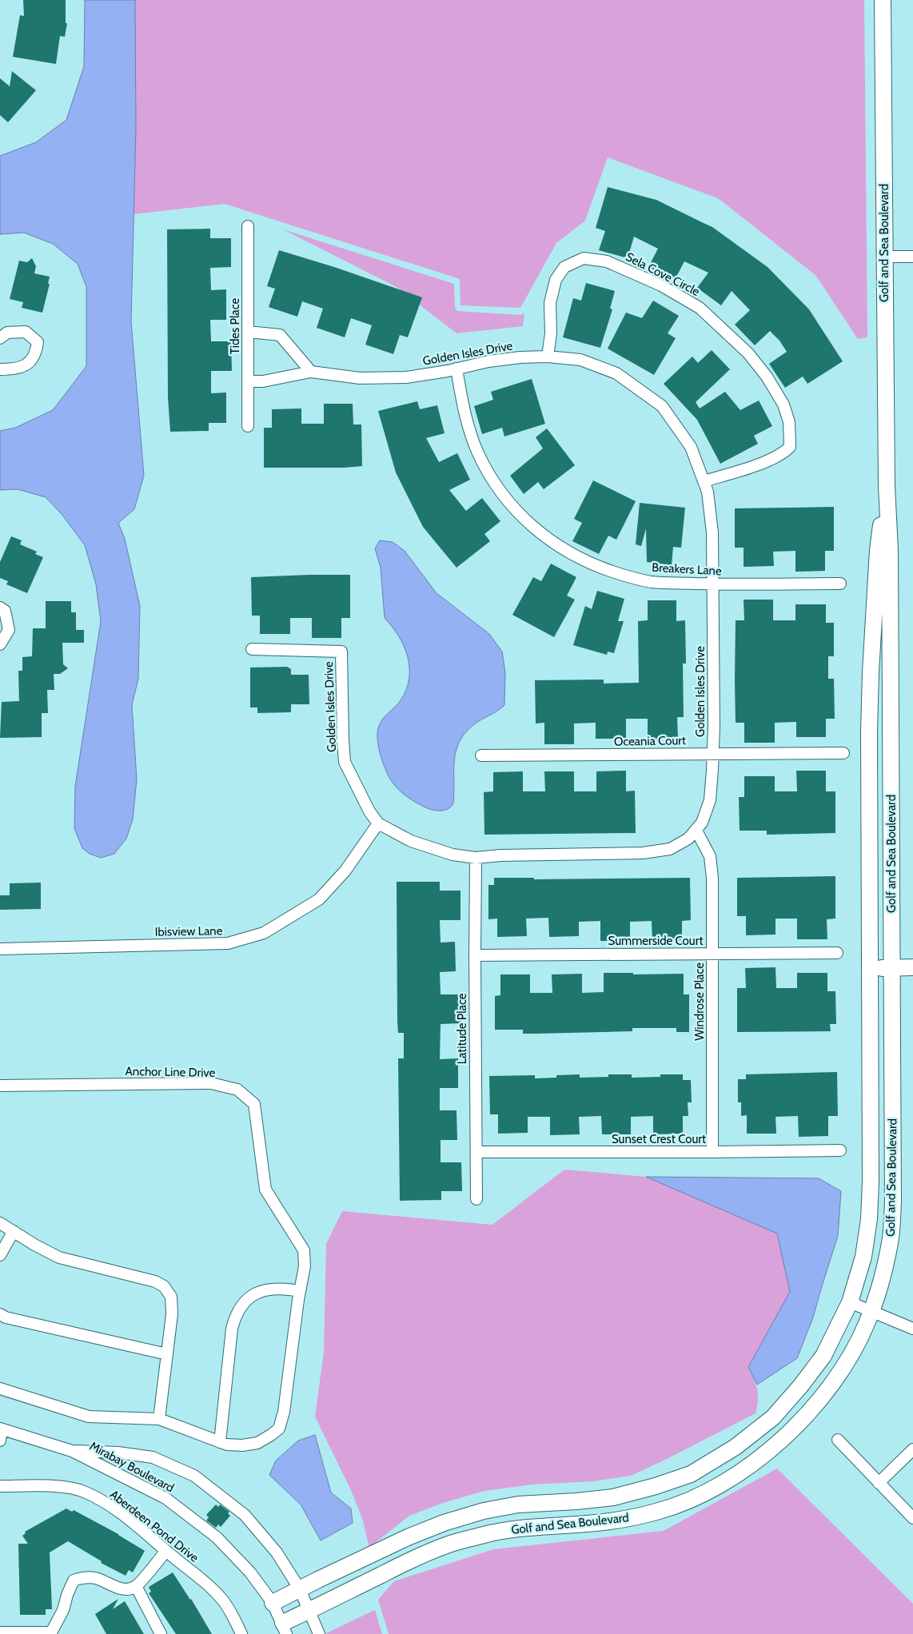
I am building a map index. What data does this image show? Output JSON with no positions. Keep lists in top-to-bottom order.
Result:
{
  "streets": {
    "street": [
      "Golf and Sea Boulevard",
      "Sela Cove Circle",
      "Tides Place",
      "Golden Isles Drive",
      "Breakers Lane",
      "Oceania Court",
      "Ibisview Lane",
      "Summerside Court",
      "Windrose Place",
      "Latitude Place",
      "Anchor Line Drive",
      "Sunset Crest Court",
      "Mirabay Boulevard",
      "Aberdeen Pond Drive"
    ]
  },
  "crossings": [
    ["Golf and Sea Boulevard", "Mirabay Boulevard"],
    ["Sela Cove Circle", "Golden Isles Drive"],
    ["Tides Place", "Golden Isles Drive"],
    ["Golden Isles Drive", "Breakers Lane"],
    ["Golden Isles Drive", "Oceania Court"],
    ["Golden Isles Drive", "Ibisview Lane"],
    ["Golden Isles Drive", "Windrose Place"],
    ["Golden Isles Drive", "Latitude Place"],
    ["Summerside Court", "Windrose Place"],
    ["Summerside Court", "Latitude Place"],
    ["Windrose Place", "Sunset Crest Court"],
    ["Latitude Place", "Sunset Crest Court"]
  ]
}
